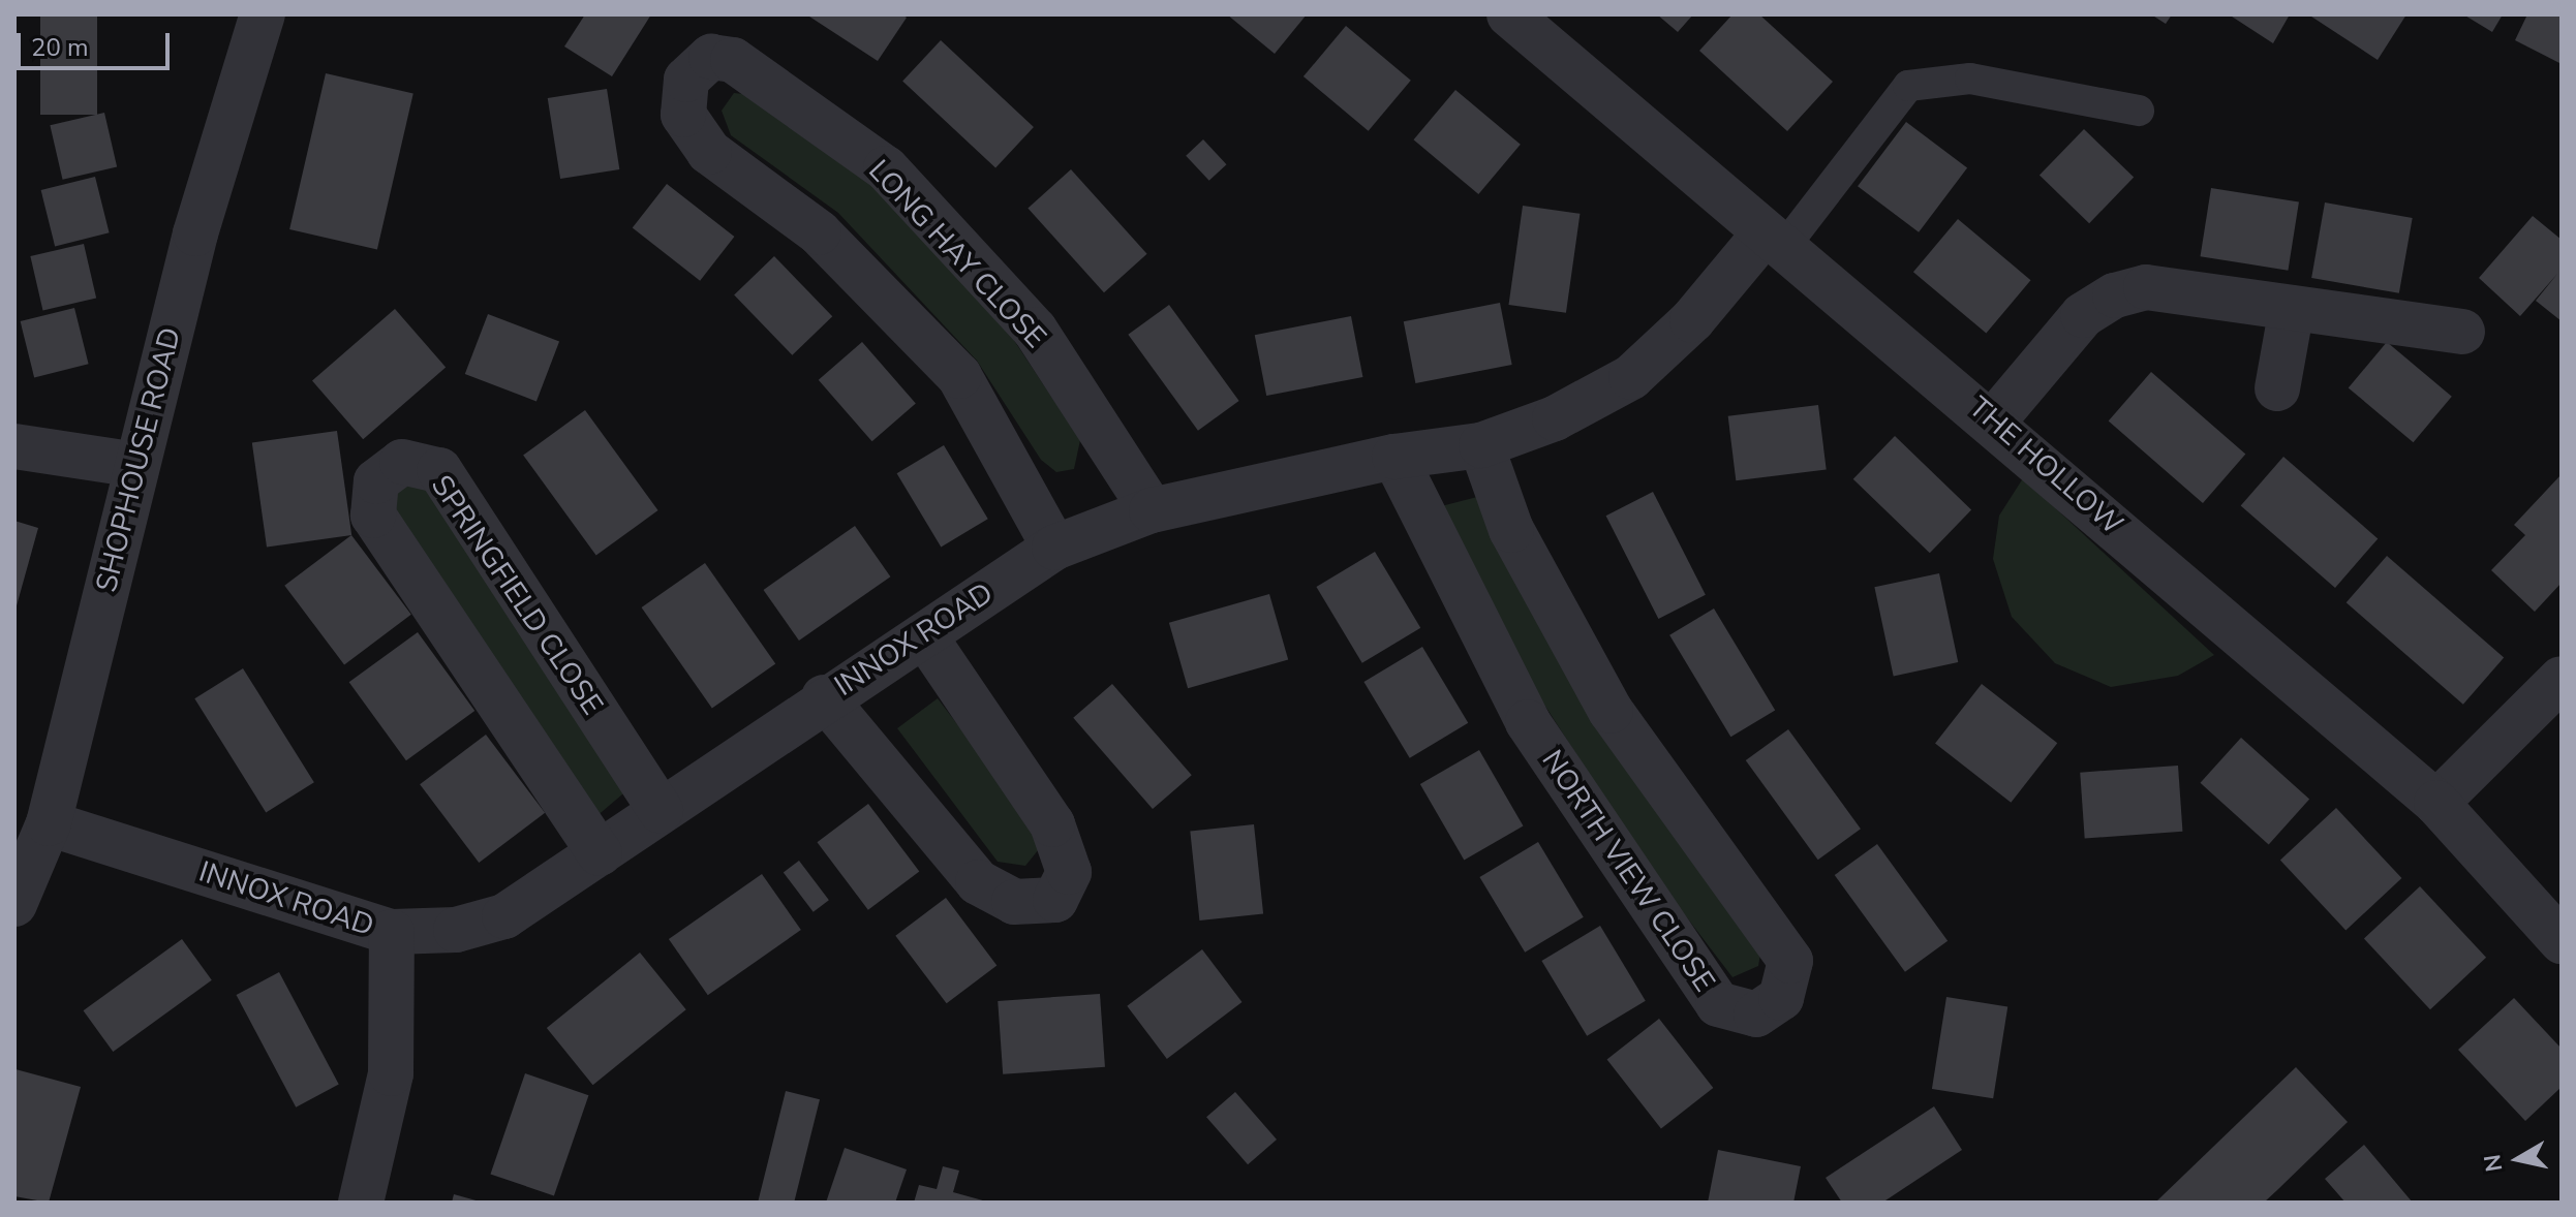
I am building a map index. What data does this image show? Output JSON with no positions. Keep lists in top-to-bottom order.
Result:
{
  "streets": {
    "street": [
      "LONG HAY CLOSE",
      "SHOPHOUSE ROAD",
      "THE HOLLOW",
      "SPRINGFIELD CLOSE",
      "INNOX ROAD",
      "NORTH VIEW CLOSE"
    ]
  },
  "crossings": [
    ["LONG HAY CLOSE", "INNOX ROAD"],
    ["SHOPHOUSE ROAD", "INNOX ROAD"],
    ["THE HOLLOW", "INNOX ROAD"],
    ["SPRINGFIELD CLOSE", "INNOX ROAD"],
    ["INNOX ROAD", "NORTH VIEW CLOSE"]
  ],
  "scale_bar": "20 m",
  "north": "left"
}
